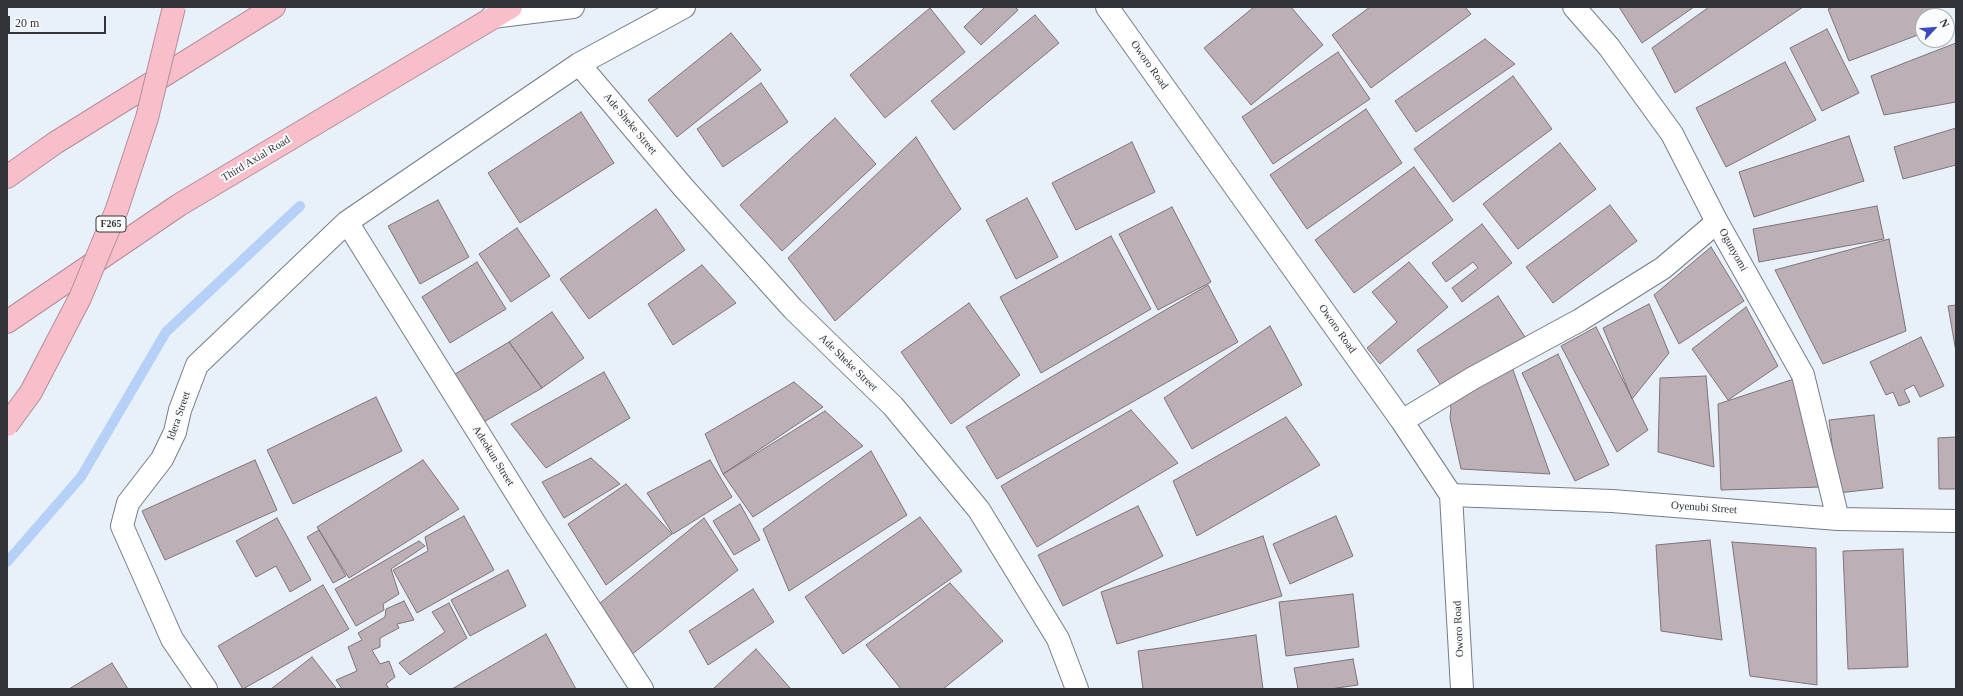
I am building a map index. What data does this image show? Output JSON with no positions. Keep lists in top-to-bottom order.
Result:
{
  "streets": {
    "highway": ["Third Axial Road", "F265"],
    "street": [
      "Oworo Road",
      "Ade Sheke Street",
      "Ogunyomi",
      "Idera Street",
      "Adeokun Street",
      "Oyenubi Street"
    ]
  },
  "crossings": [
    ["Oworo Road", "Oyenubi Street"],
    ["Ade Sheke Street", "Idera Street"],
    ["Ogunyomi", "Oyenubi Street"],
    ["Idera Street", "Adeokun Street"]
  ],
  "scale_bar": "20 m",
  "north": "top right"
}
